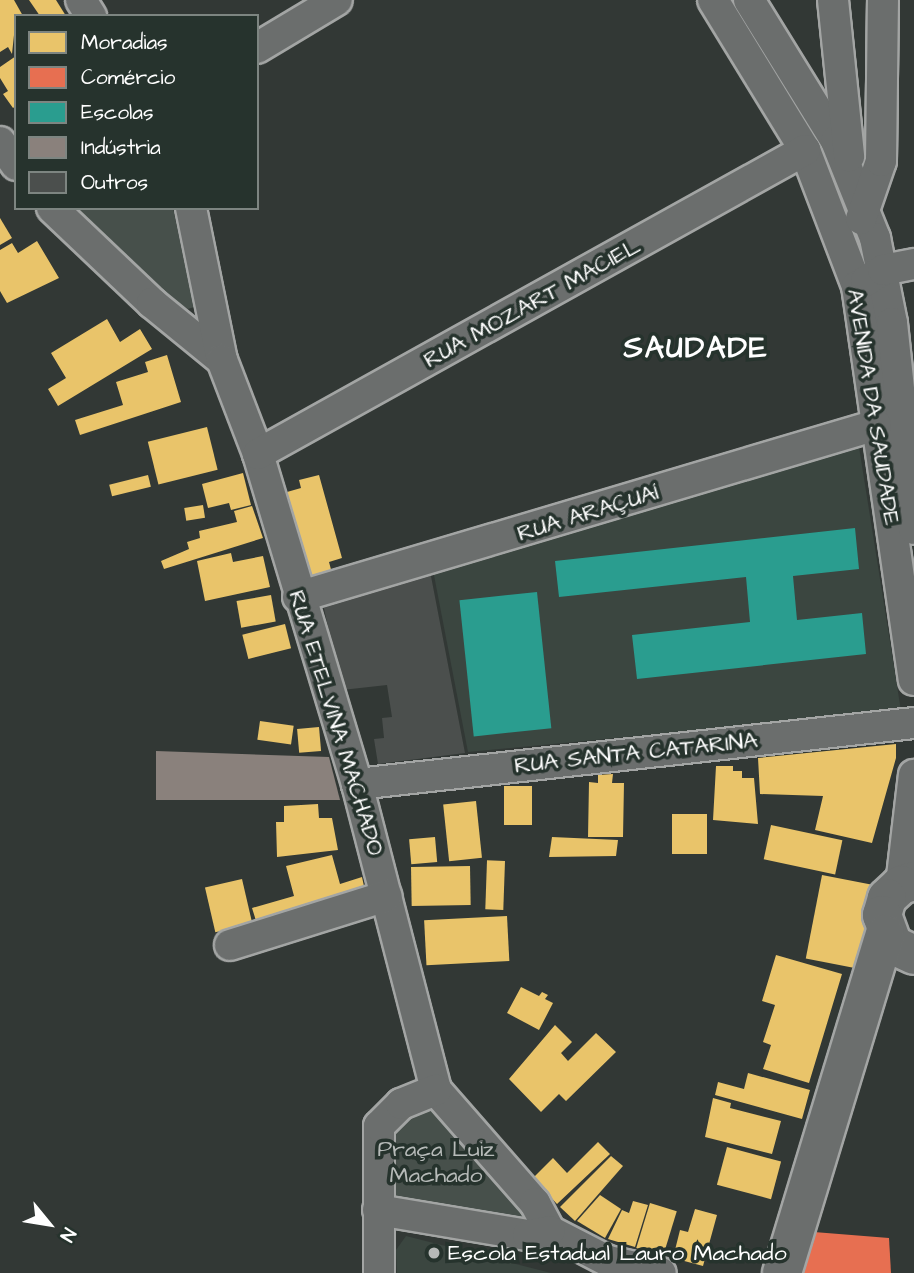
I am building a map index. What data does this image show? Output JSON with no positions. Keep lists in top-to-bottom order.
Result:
{
  "streets": {
    "street": [
      "RUA MOZART MACIEL",
      "AVENIDA DA SAUDADE",
      "RUA ARAÇUAÍ",
      "RUA ETELVINA MACHADO",
      "RUA SANTA CATARINA"
    ]
  },
  "crossings": [
    ["RUA MOZART MACIEL", "AVENIDA DA SAUDADE"],
    ["RUA MOZART MACIEL", "RUA ETELVINA MACHADO"],
    ["AVENIDA DA SAUDADE", "RUA ARAÇUAÍ"],
    ["RUA ARAÇUAÍ", "RUA ETELVINA MACHADO"],
    ["RUA ETELVINA MACHADO", "RUA SANTA CATARINA"]
  ],
  "districts": ["SAUDADE"],
  "parks": ["Praça Luiz Machado"],
  "places": ["Escola Estadual Lauro Machado"],
  "legend": [
    "Moradias",
    "Comércio",
    "Escolas",
    "Indústria",
    "Outros"
  ],
  "north": "bottom right"
}
